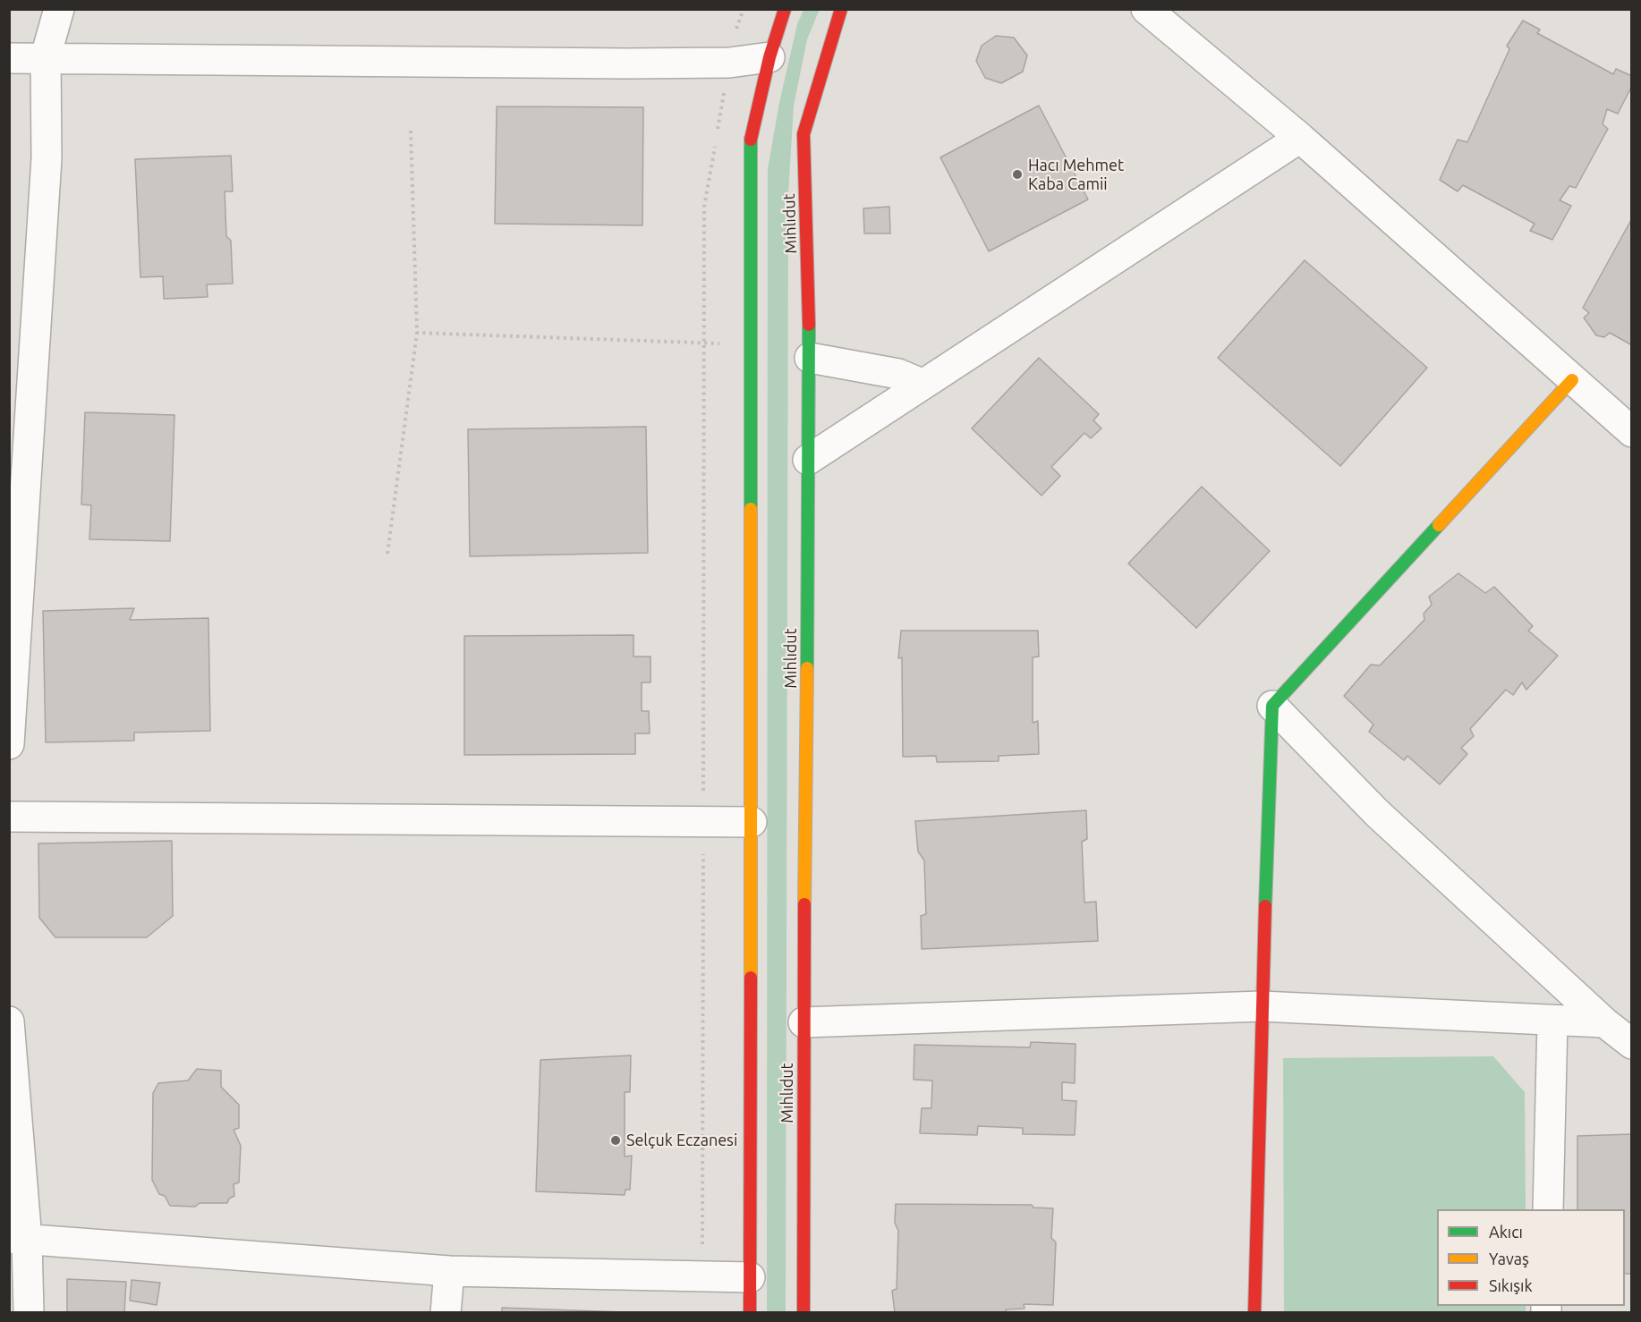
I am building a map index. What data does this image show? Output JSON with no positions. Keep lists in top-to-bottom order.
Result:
{
  "streets": {
    "main road": ["Mıhlıdut"]
  },
  "places": ["Hacı Mehmet Kaba Camii", "Selçuk Eczanesi"],
  "legend": ["Akıcı", "Yavaş", "Sıkışık"]
}
